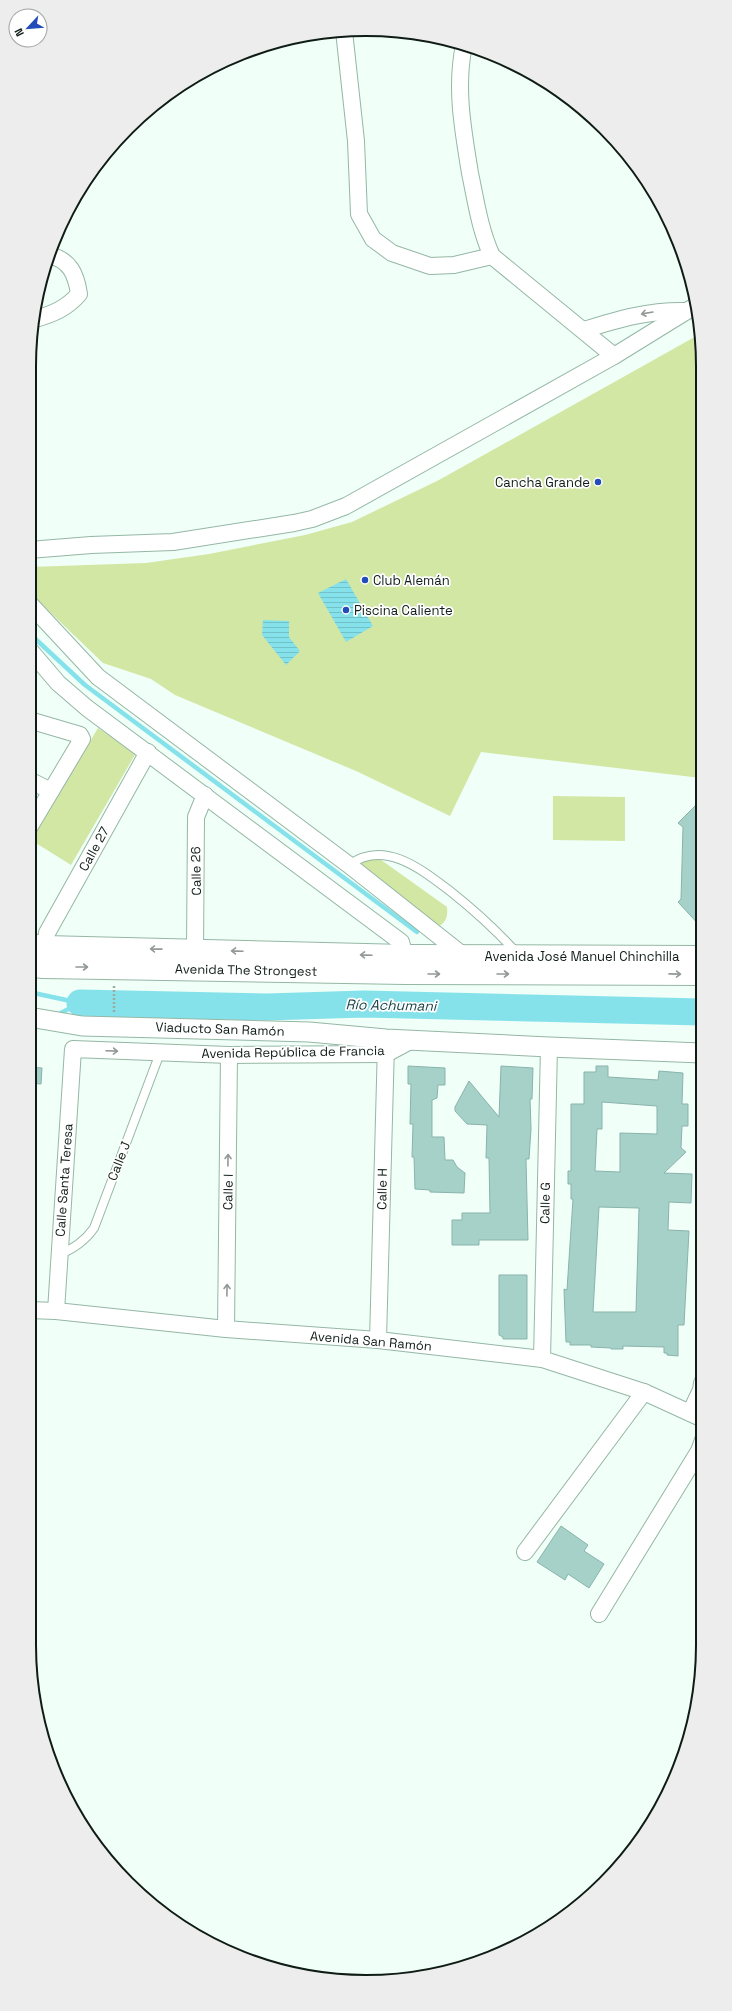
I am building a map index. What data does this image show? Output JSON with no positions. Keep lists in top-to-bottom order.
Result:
{
  "streets": {
    "main road": ["Avenida José Manuel Chinchilla", "Avenida The Strongest"],
    "street": [
      "Calle 27",
      "Calle 26",
      "Viaducto San Ramón",
      "Avenida República de Francia",
      "Calle Santa Teresa",
      "Calle H",
      "Calle I",
      "Calle G",
      "Avenida San Ramón"
    ],
    "lane": ["Calle J"]
  },
  "crossings": [
    ["Calle 27", "Avenida The Strongest"],
    ["Calle 26", "Avenida The Strongest"],
    ["Avenida José Manuel Chinchilla", "Avenida The Strongest"],
    ["Viaducto San Ramón", "Avenida República de Francia"],
    ["Viaducto San Ramón", "Calle H"],
    ["Viaducto San Ramón", "Calle G"],
    ["Avenida República de Francia", "Calle J"],
    ["Avenida República de Francia", "Calle Santa Teresa"],
    ["Avenida República de Francia", "Calle H"],
    ["Avenida República de Francia", "Calle I"],
    ["Calle J", "Calle Santa Teresa"],
    ["Calle Santa Teresa", "Avenida San Ramón"],
    ["Calle H", "Avenida San Ramón"],
    ["Calle I", "Avenida San Ramón"],
    ["Calle G", "Avenida San Ramón"]
  ],
  "one_way": ["Calle I"],
  "water": ["Río Achumani"],
  "places": ["Cancha Grande", "Club Alemán", "Piscina Caliente"],
  "north": "bottom left"
}
